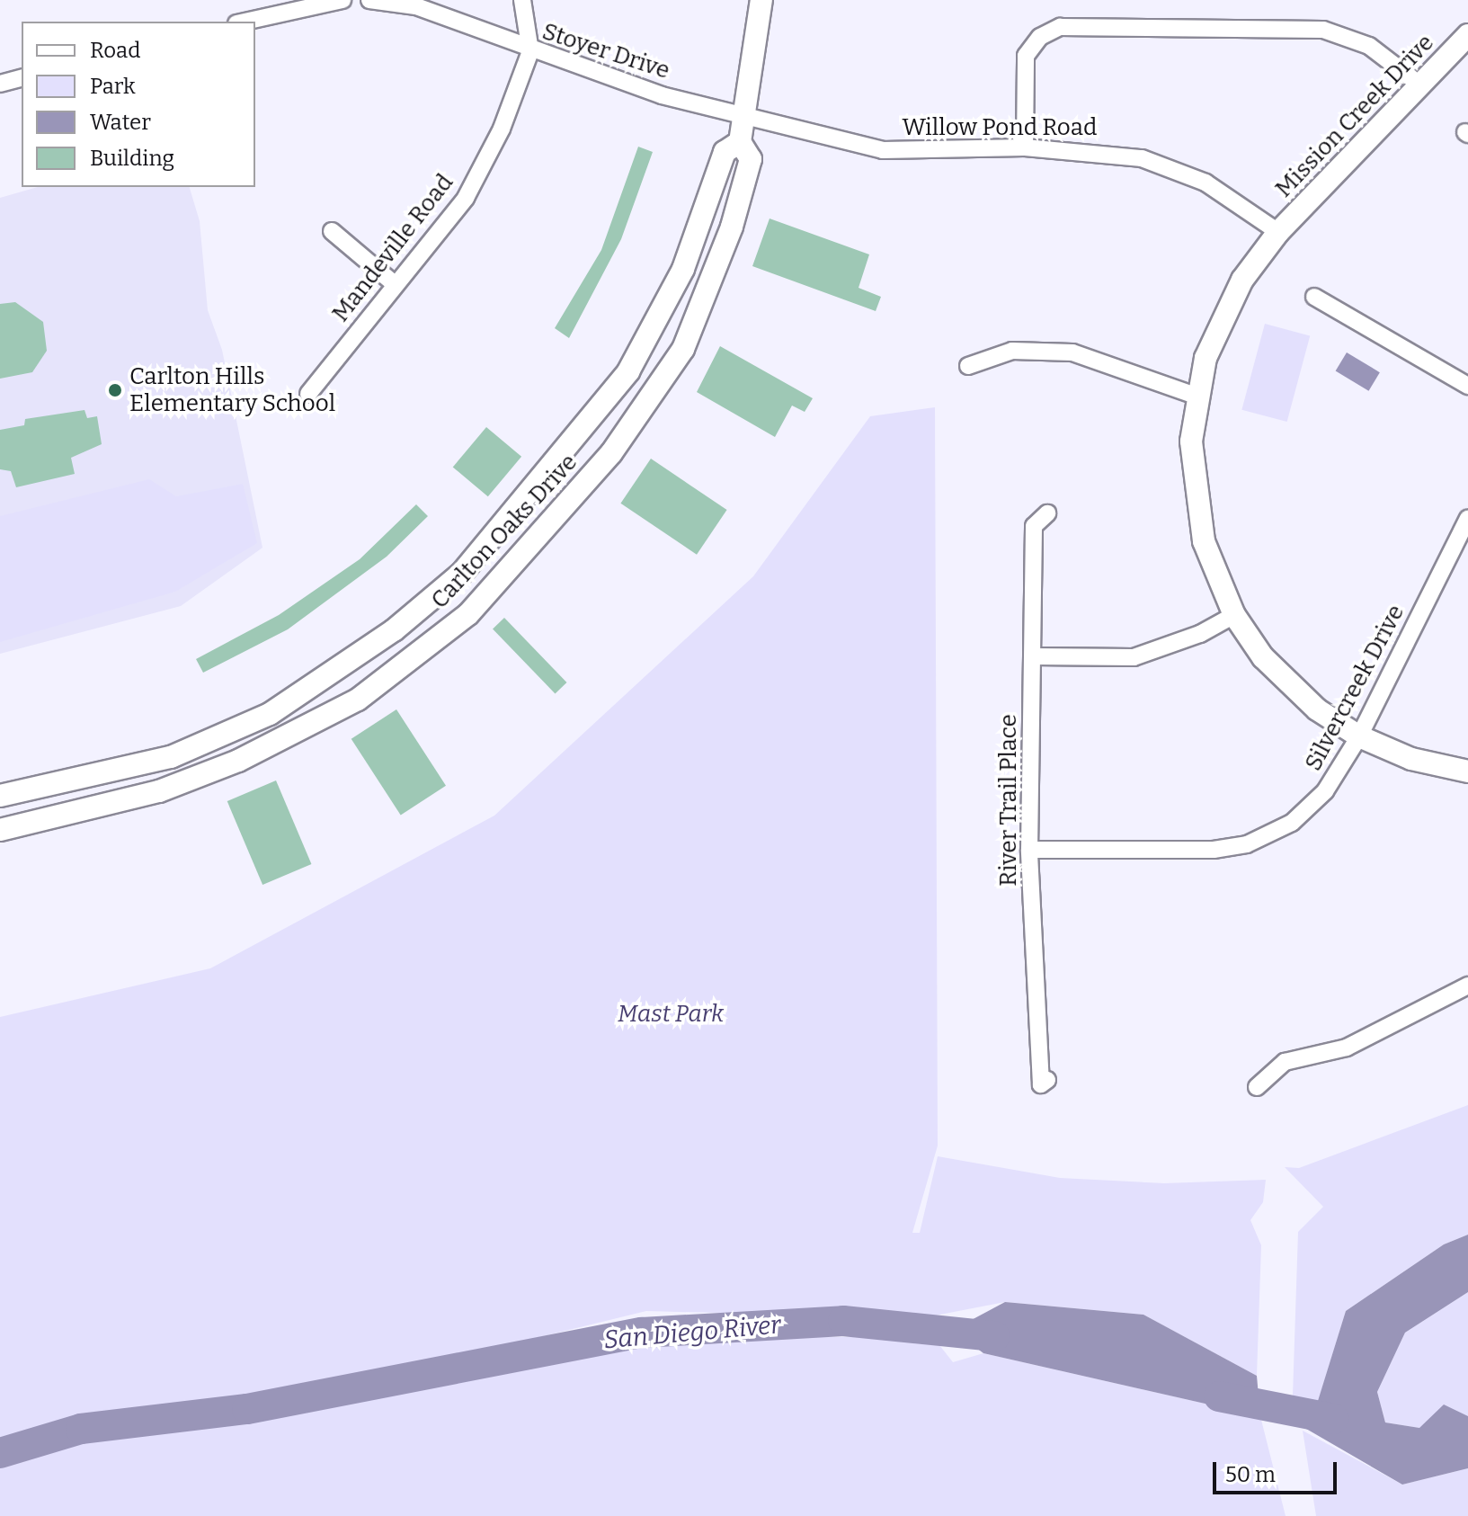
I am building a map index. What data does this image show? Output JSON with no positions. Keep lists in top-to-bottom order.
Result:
{
  "streets": {
    "main road": ["Mission Creek Drive", "Carlton Oaks Drive"],
    "street": [
      "Stoyer Drive",
      "Willow Pond Road",
      "Mandeville Road",
      "Silvercreek Drive",
      "River Trail Place"
    ]
  },
  "crossings": [
    ["Stoyer Drive", "Willow Pond Road"],
    ["Stoyer Drive", "Mandeville Road"],
    ["Stoyer Drive", "Carlton Oaks Drive"],
    ["Mission Creek Drive", "Willow Pond Road"],
    ["Mission Creek Drive", "Silvercreek Drive"],
    ["Willow Pond Road", "Carlton Oaks Drive"],
    ["Silvercreek Drive", "River Trail Place"]
  ],
  "water": ["San Diego River"],
  "parks": ["Mast Park"],
  "places": ["Carlton Hills Elementary School"],
  "legend": [
    "Road",
    "Park",
    "Water",
    "Building"
  ],
  "scale_bar": "50 m"
}
